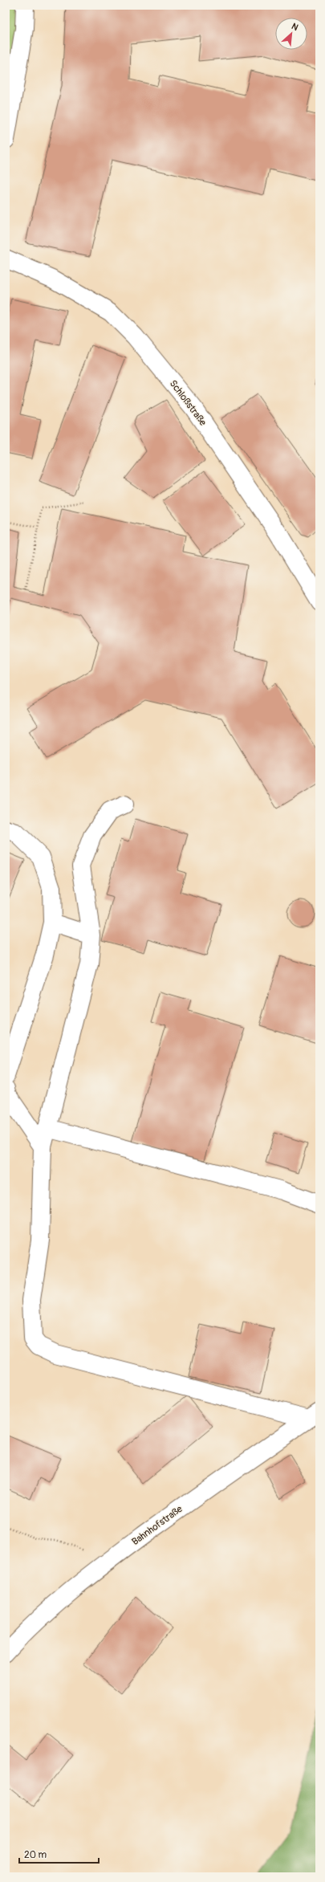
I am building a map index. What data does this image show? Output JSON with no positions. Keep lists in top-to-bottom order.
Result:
{
  "streets": {
    "street": ["Schloßstraße", "Bahnhofstraße"]
  },
  "scale_bar": "20 m",
  "north": "top right"
}
